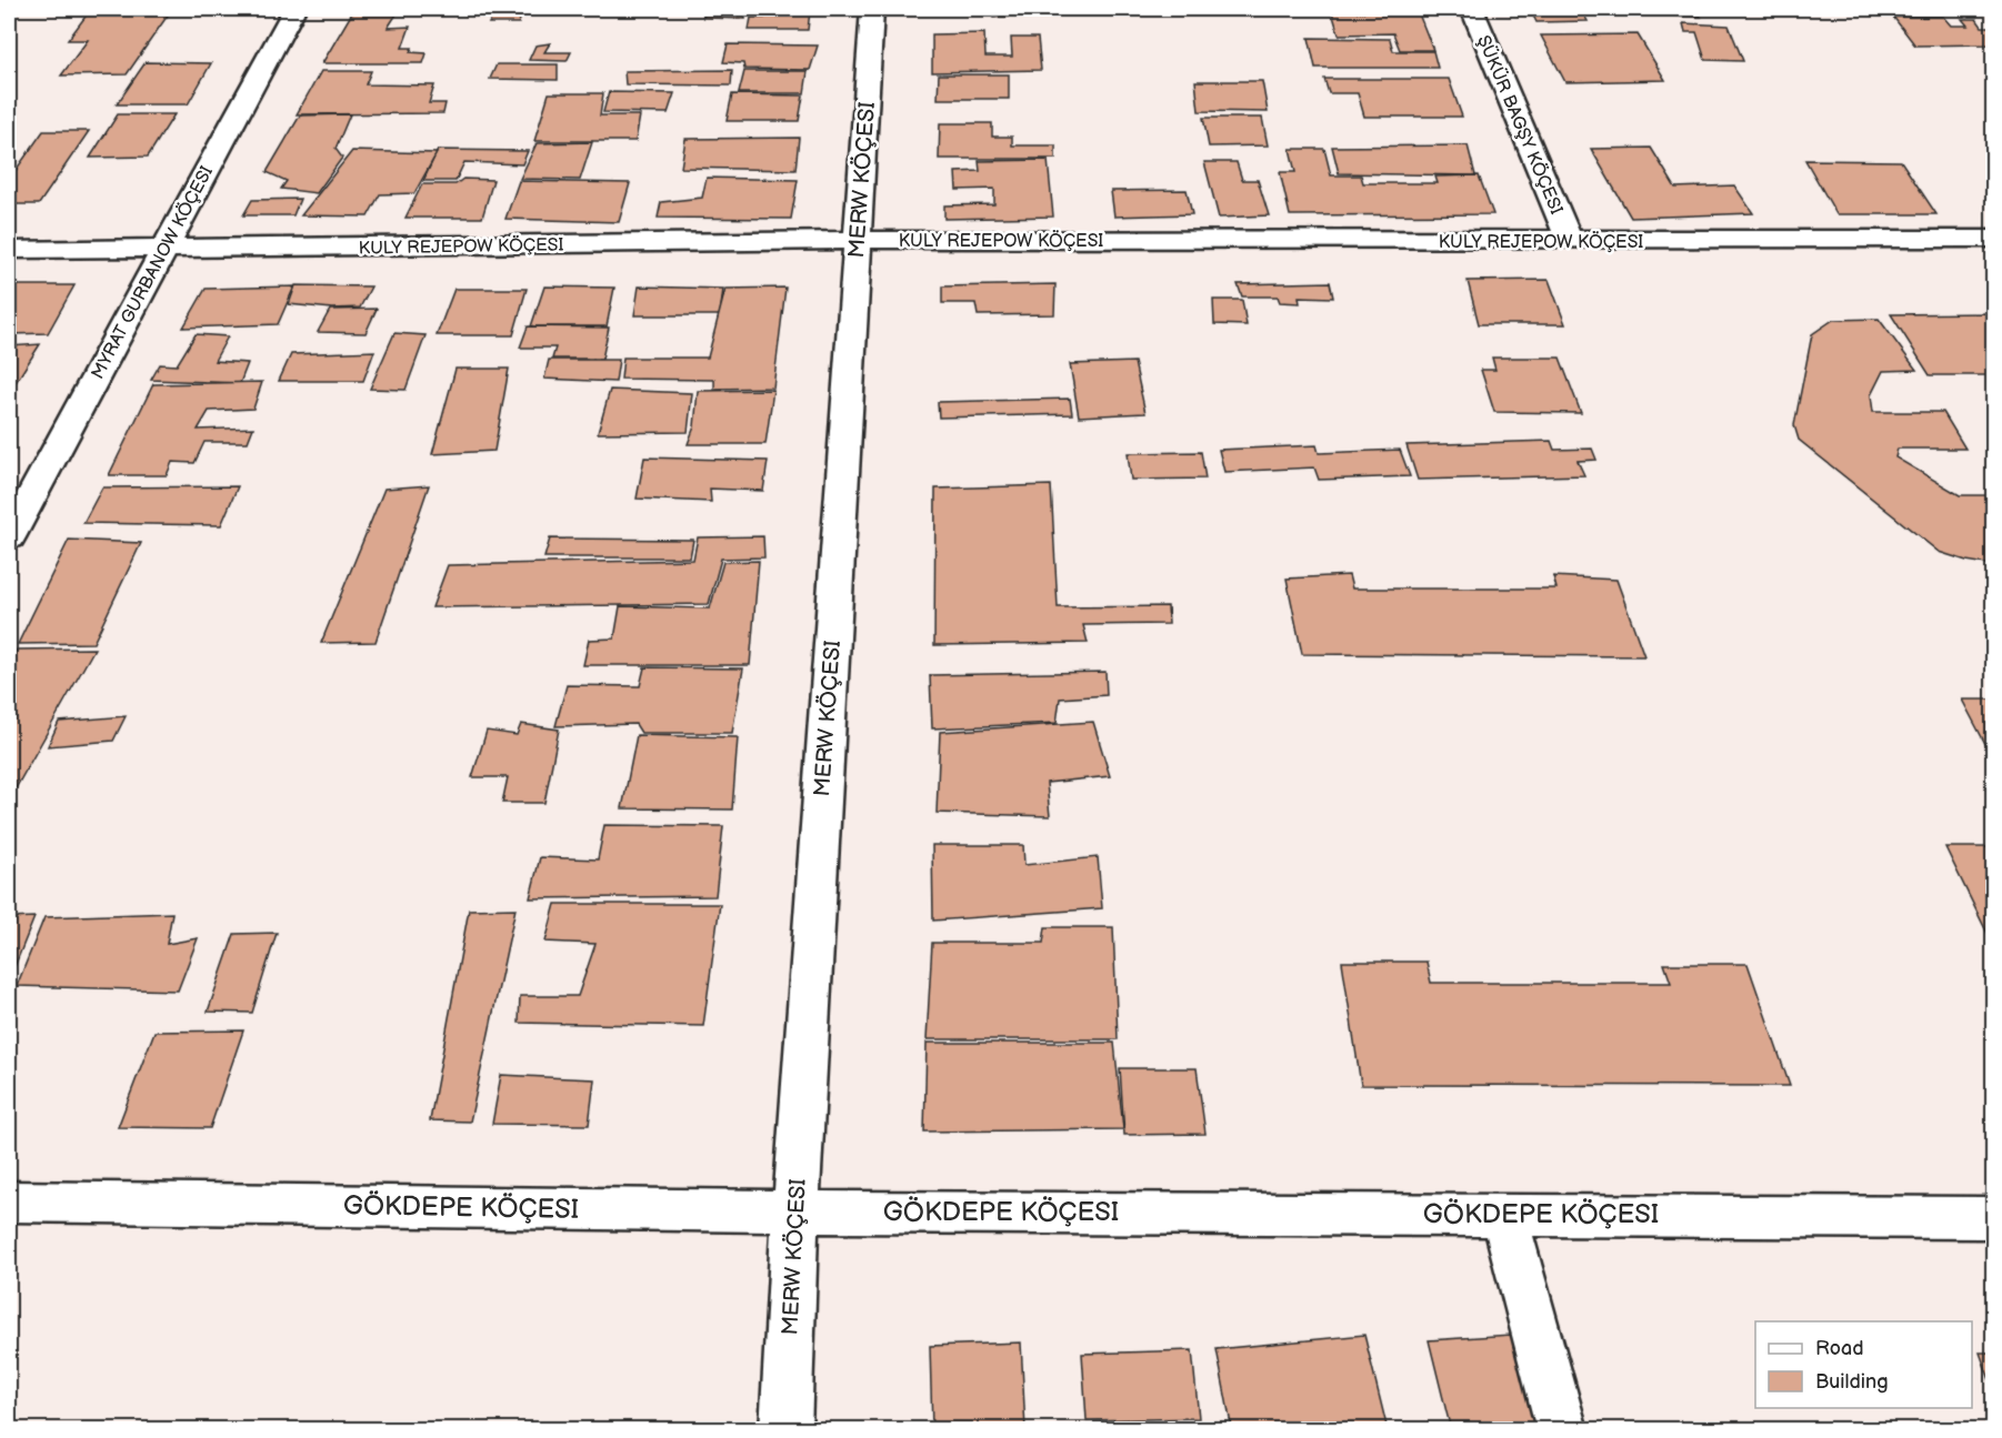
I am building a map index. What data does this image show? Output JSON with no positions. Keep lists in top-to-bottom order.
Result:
{
  "streets": {
    "street": [
      "ŞÜKÜR BAGŞY KÖÇESI",
      "MERW KÖÇESI",
      "KULY REJEPOW KÖÇESI",
      "MYRAT GURBANOW KÖÇESI",
      "GÖKDEPE KÖÇESI"
    ]
  },
  "crossings": [
    ["ŞÜKÜR BAGŞY KÖÇESI", "KULY REJEPOW KÖÇESI"],
    ["MERW KÖÇESI", "KULY REJEPOW KÖÇESI"],
    ["MERW KÖÇESI", "GÖKDEPE KÖÇESI"],
    ["KULY REJEPOW KÖÇESI", "MYRAT GURBANOW KÖÇESI"]
  ],
  "legend": ["Road", "Building"]
}
